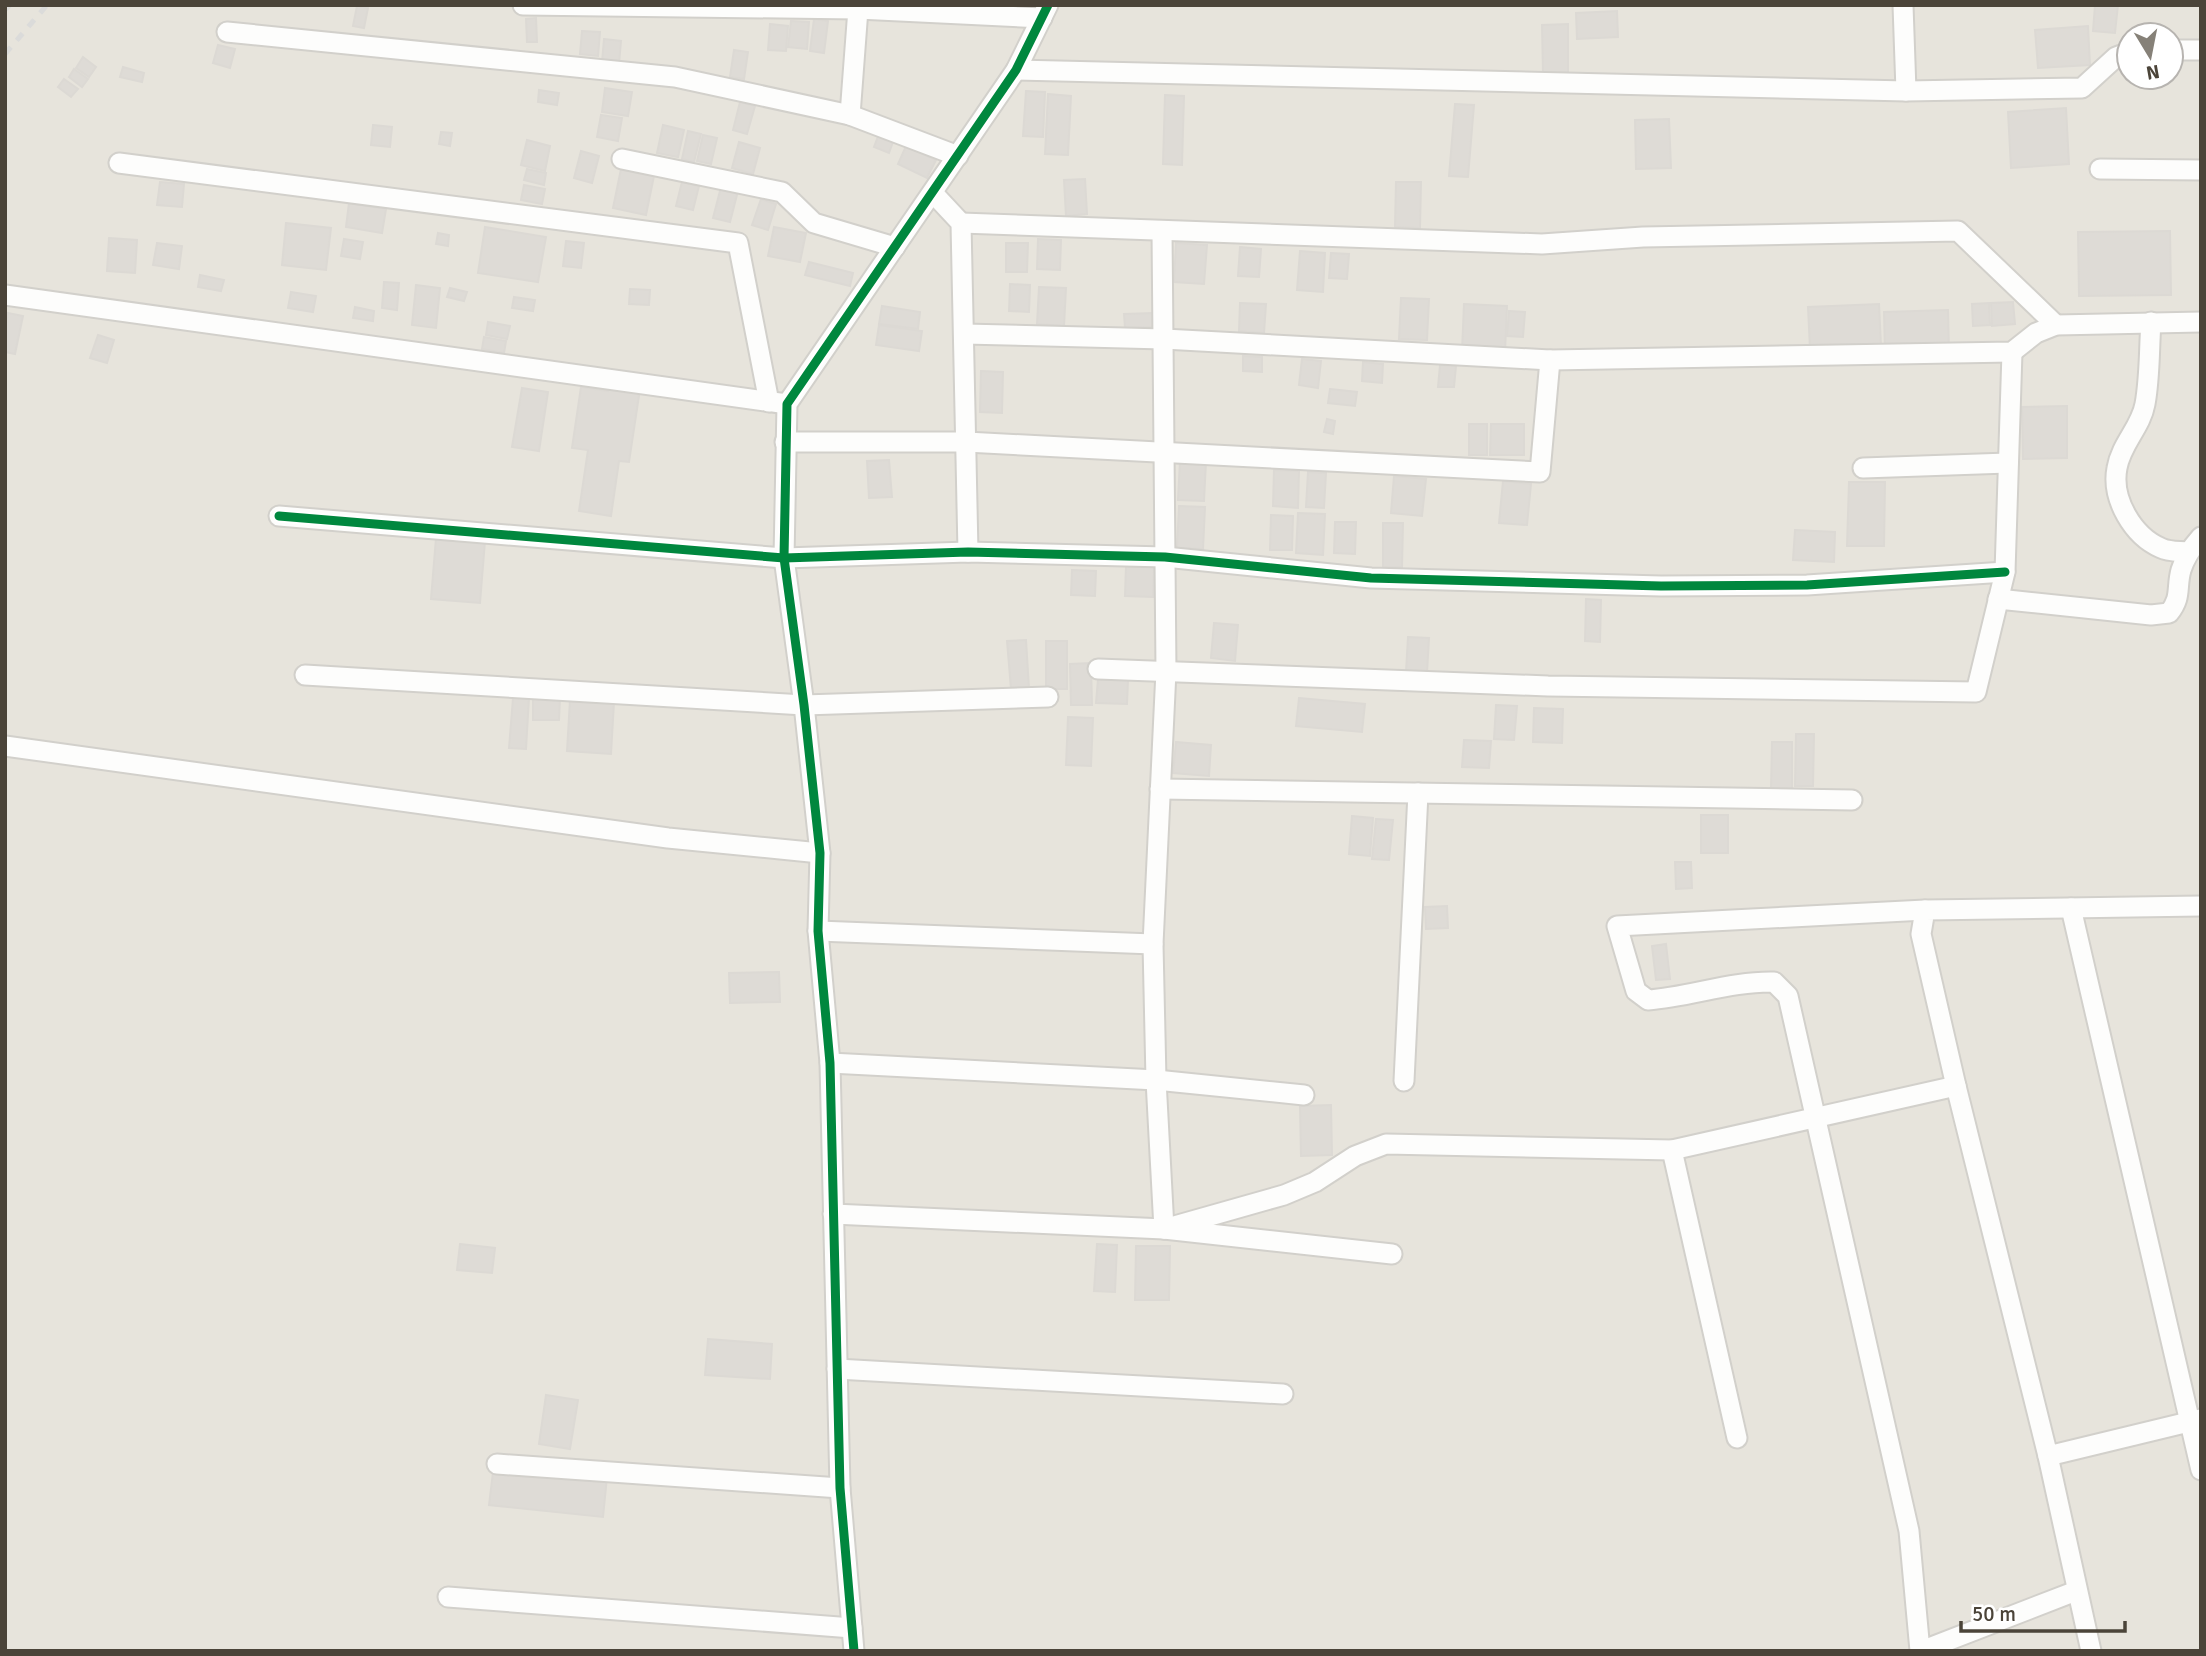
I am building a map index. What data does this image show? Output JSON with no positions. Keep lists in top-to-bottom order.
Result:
{
  "scale_bar": "50 m",
  "north": "bottom"
}
